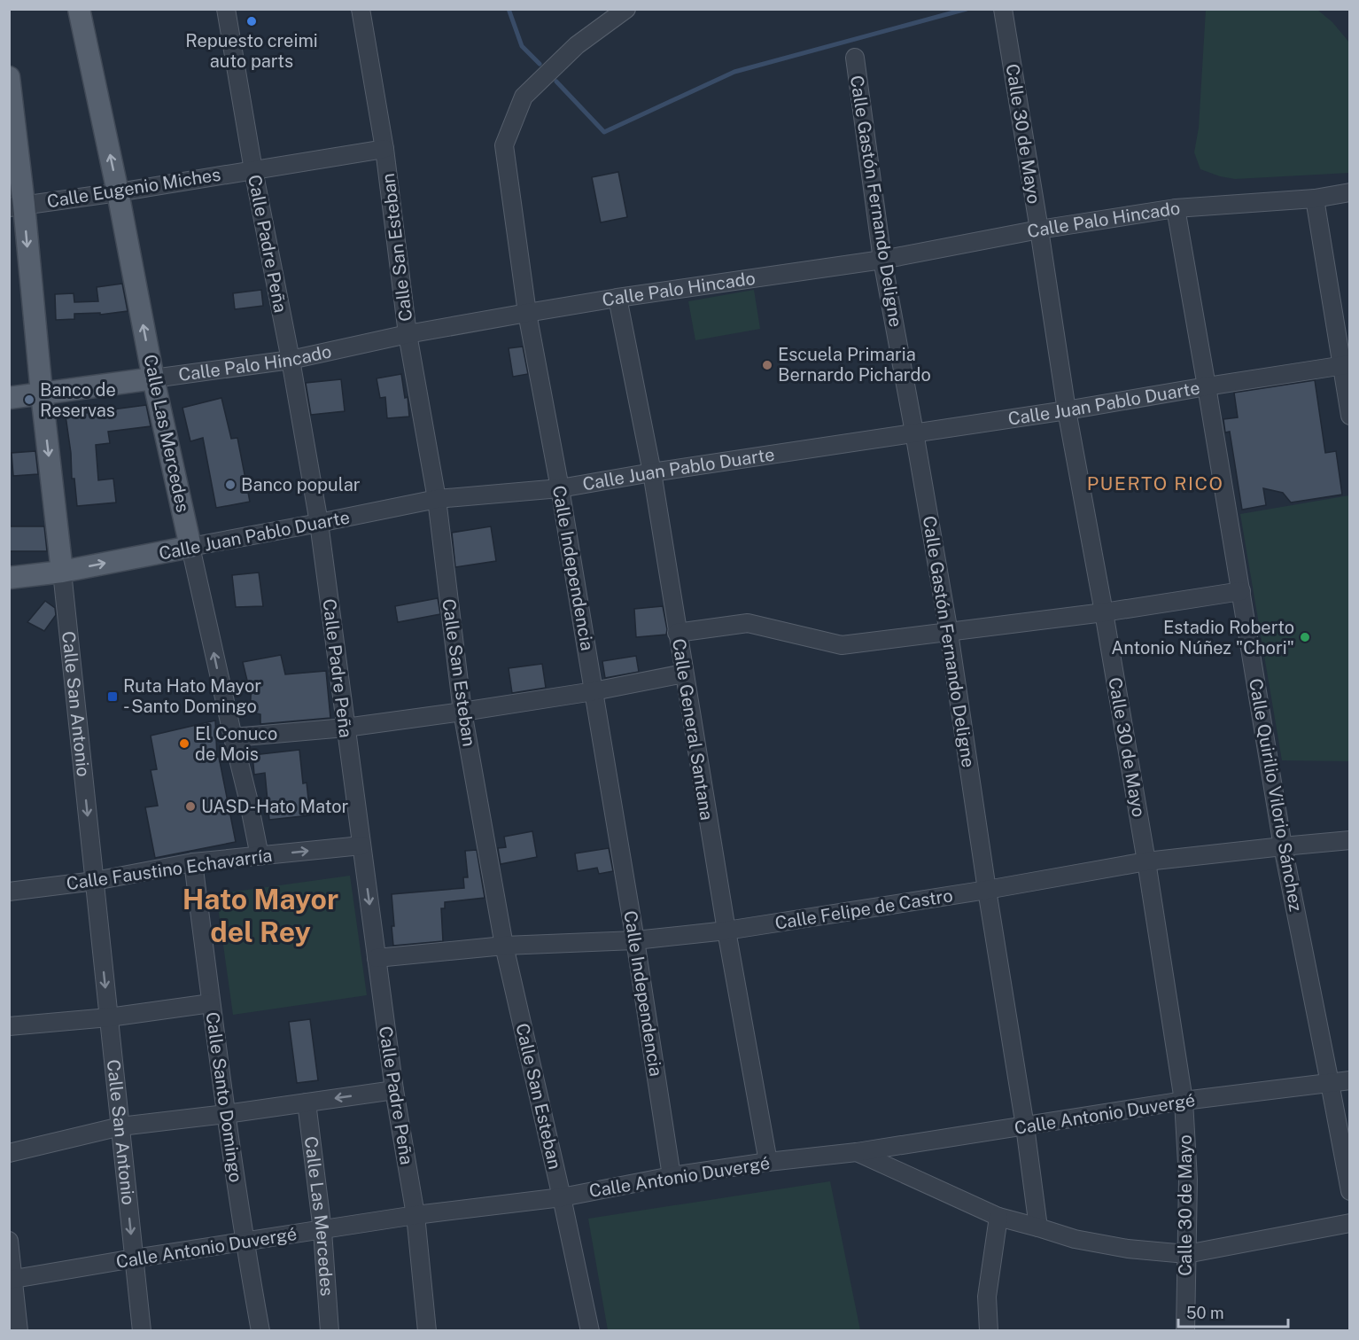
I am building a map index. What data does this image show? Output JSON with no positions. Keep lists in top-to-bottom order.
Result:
{
  "streets": {
    "main road": [
      "Calle Palo Hincado",
      "Calle Juan Pablo Duarte",
      "Calle Las Mercedes",
      "Calle San Antonio"
    ],
    "street": [
      "Calle 30 de Mayo",
      "Calle Eugenio Miches",
      "Calle Gastón Fernando Deligne",
      "Calle Padre Peña",
      "Calle San Esteban",
      "Calle Independencia",
      "Calle General Santana",
      "Calle Quirilio Vilorio Sánchez",
      "Calle Faustino Echavarría",
      "Calle Felipe de Castro",
      "Calle Santo Domingo",
      "Calle Antonio Duvergé"
    ]
  },
  "crossings": [
    ["Calle 30 de Mayo", "Calle Palo Hincado"],
    ["Calle 30 de Mayo", "Calle Juan Pablo Duarte"],
    ["Calle 30 de Mayo", "Calle Felipe de Castro"],
    ["Calle 30 de Mayo", "Calle Antonio Duvergé"],
    ["Calle Eugenio Miches", "Calle Padre Peña"],
    ["Calle Eugenio Miches", "Calle San Esteban"],
    ["Calle Eugenio Miches", "Calle Las Mercedes"],
    ["Calle Eugenio Miches", "Calle San Antonio"],
    ["Calle Gastón Fernando Deligne", "Calle Palo Hincado"],
    ["Calle Gastón Fernando Deligne", "Calle Juan Pablo Duarte"],
    ["Calle Gastón Fernando Deligne", "Calle Felipe de Castro"],
    ["Calle Gastón Fernando Deligne", "Calle Antonio Duvergé"],
    ["Calle Palo Hincado", "Calle Padre Peña"],
    ["Calle Palo Hincado", "Calle San Esteban"],
    ["Calle Palo Hincado", "Calle Las Mercedes"],
    ["Calle Palo Hincado", "Calle Independencia"],
    ["Calle Palo Hincado", "Calle San Antonio"],
    ["Calle Palo Hincado", "Calle General Santana"],
    ["Calle Palo Hincado", "Calle Quirilio Vilorio Sánchez"],
    ["Calle Padre Peña", "Calle Juan Pablo Duarte"],
    ["Calle Padre Peña", "Calle Faustino Echavarría"],
    ["Calle Padre Peña", "Calle Felipe de Castro"],
    ["Calle Padre Peña", "Calle Antonio Duvergé"],
    ["Calle San Esteban", "Calle Juan Pablo Duarte"],
    ["Calle San Esteban", "Calle Felipe de Castro"],
    ["Calle San Esteban", "Calle Antonio Duvergé"],
    ["Calle Juan Pablo Duarte", "Calle Las Mercedes"],
    ["Calle Juan Pablo Duarte", "Calle Independencia"],
    ["Calle Juan Pablo Duarte", "Calle San Antonio"],
    ["Calle Juan Pablo Duarte", "Calle General Santana"],
    ["Calle Juan Pablo Duarte", "Calle Quirilio Vilorio Sánchez"],
    ["Calle Las Mercedes", "Calle Faustino Echavarría"],
    ["Calle Las Mercedes", "Calle Antonio Duvergé"],
    ["Calle Independencia", "Calle Felipe de Castro"],
    ["Calle Independencia", "Calle Antonio Duvergé"],
    ["Calle San Antonio", "Calle Faustino Echavarría"],
    ["Calle San Antonio", "Calle Antonio Duvergé"],
    ["Calle General Santana", "Calle Felipe de Castro"],
    ["Calle General Santana", "Calle Antonio Duvergé"],
    ["Calle Quirilio Vilorio Sánchez", "Calle Felipe de Castro"],
    ["Calle Quirilio Vilorio Sánchez", "Calle Antonio Duvergé"],
    ["Calle Faustino Echavarría", "Calle Santo Domingo"],
    ["Calle Santo Domingo", "Calle Antonio Duvergé"]
  ],
  "one_way": ["Calle Las Mercedes", "Calle San Antonio"],
  "districts": ["PUERTO RICO", "Hato Mayor del Rey"],
  "places": {
    "other": [
      "Repuesto creimi auto parts",
      "Escuela Primaria Bernardo Pichardo",
      "Banco de Reservas",
      "Banco popular",
      "Estadio Roberto Antonio Núñez \"Chori\"",
      "El Conuco de Mois",
      "UASD-Hato Mator"
    ],
    "transit": ["Ruta Hato Mayor - Santo Domingo"]
  },
  "scale_bar": "50 m"
}
